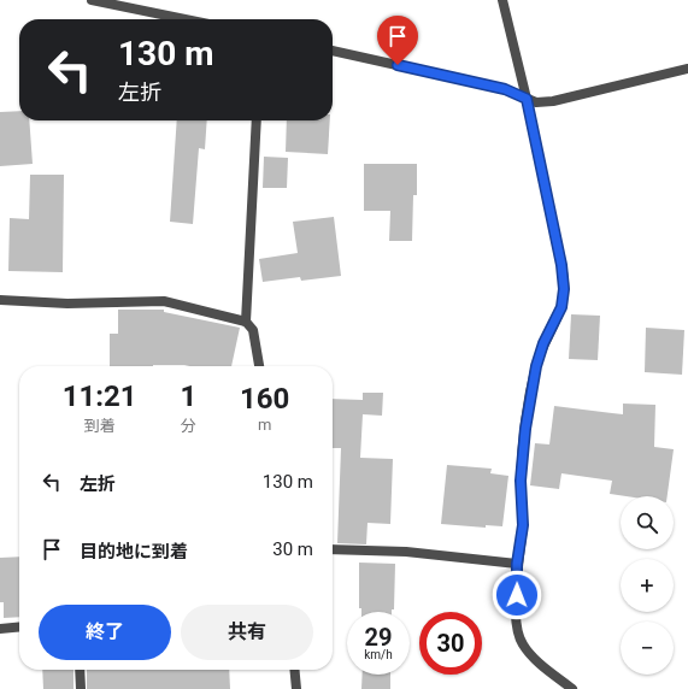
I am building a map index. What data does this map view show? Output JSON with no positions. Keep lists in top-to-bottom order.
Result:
{
  "page": {
    "turn": ["130 m", "左折"],
    "eta": [
      "11:21",
      "到着",
      "1",
      "分",
      "160",
      "m"
    ],
    "list": [
      {
        "name": "左折",
        "value": "130 m"
      },
      {
        "name": "目的地に到着",
        "value": "30 m"
      }
    ],
    "map_buttons": ["+", "−"],
    "buttons": ["終了", "共有"],
    "speed": "29 km/h",
    "limit": "30"
  }
}
